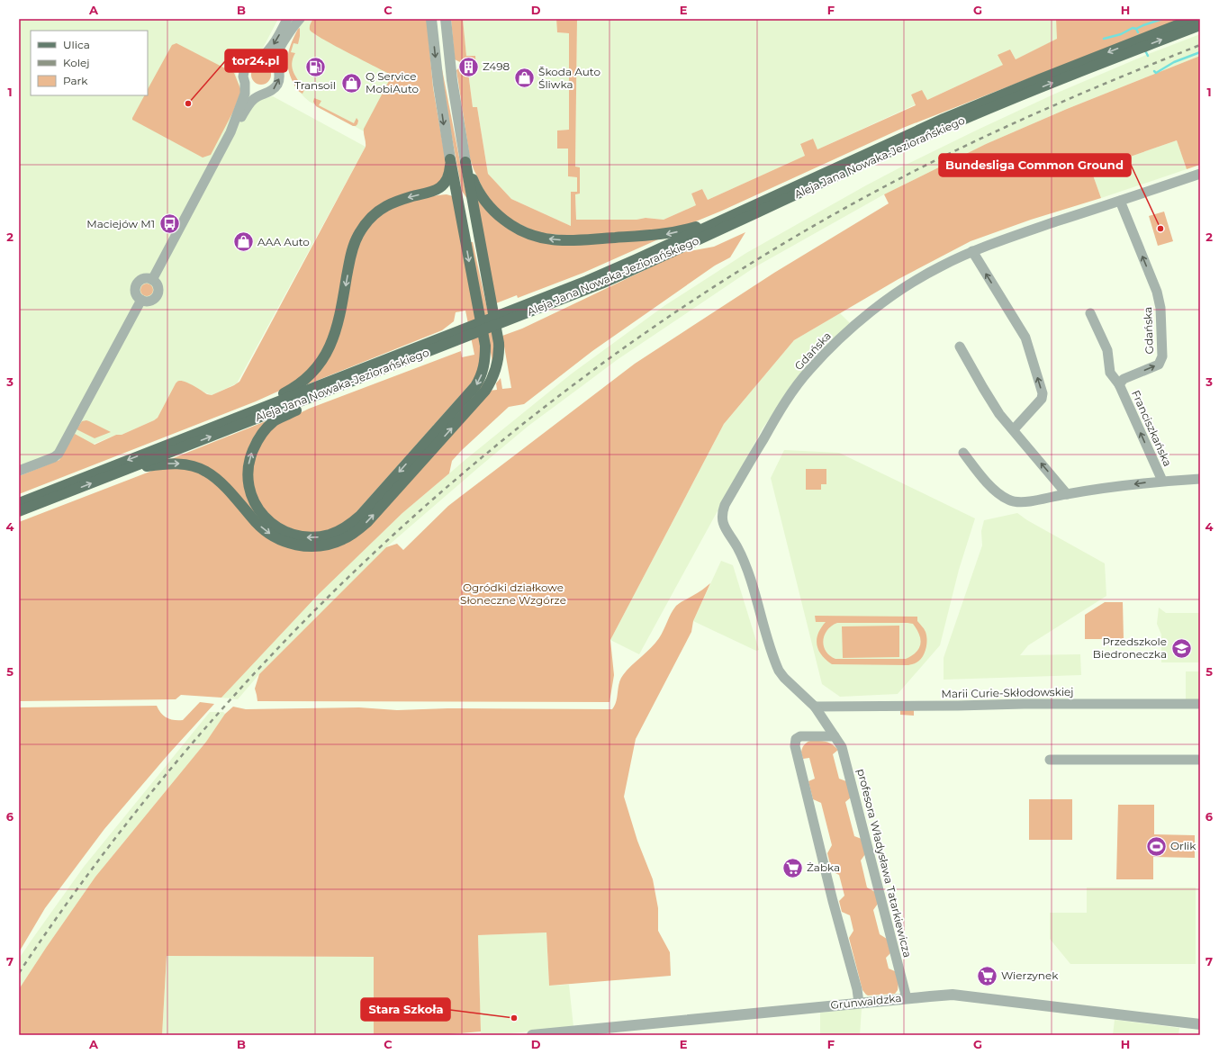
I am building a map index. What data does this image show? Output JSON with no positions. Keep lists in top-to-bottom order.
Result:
{
  "streets": {
    "main road": ["Aleja Jana Nowaka-Jeziorańskiego"],
    "street": [
      "Gdańska",
      "Franciszkańska",
      "Marii Curie-Skłodowskiej",
      "profesora Władysława Tatarkiewicza",
      "Grunwaldzka"
    ]
  },
  "crossings": [
    ["Gdańska", "Franciszkańska"],
    ["Gdańska", "profesora Władysława Tatarkiewicza"],
    ["Marii Curie-Skłodowskiej", "profesora Władysława Tatarkiewicza"],
    ["profesora Władysława Tatarkiewicza", "Grunwaldzka"]
  ],
  "one_way": ["Franciszkańska"],
  "parks": ["Ogródki działkowe Słoneczne Wzgórze"],
  "places": {
    "fuel station": ["Transoil"],
    "building": ["Z498"],
    "shop": ["Škoda Auto Śliwka", "Q Service MobiAuto", "AAA Auto"],
    "other": ["tor24.pl", "Bundesliga Common Ground", "Stara Szkoła"],
    "bus stop": ["Maciejów M1"],
    "school or university": ["Przedszkole Biedroneczka"],
    "sports": ["Orlik"],
    "supermarket": ["Żabka", "Wierzynek"]
  },
  "legend": ["Ulica", "Kolej", "Park"],
  "grid": {
    "columns": [
      "A",
      "B",
      "C",
      "D",
      "E",
      "F",
      "G",
      "H"
    ],
    "rows": [
      "1",
      "2",
      "3",
      "4",
      "5",
      "6",
      "7"
    ]
  }
}
